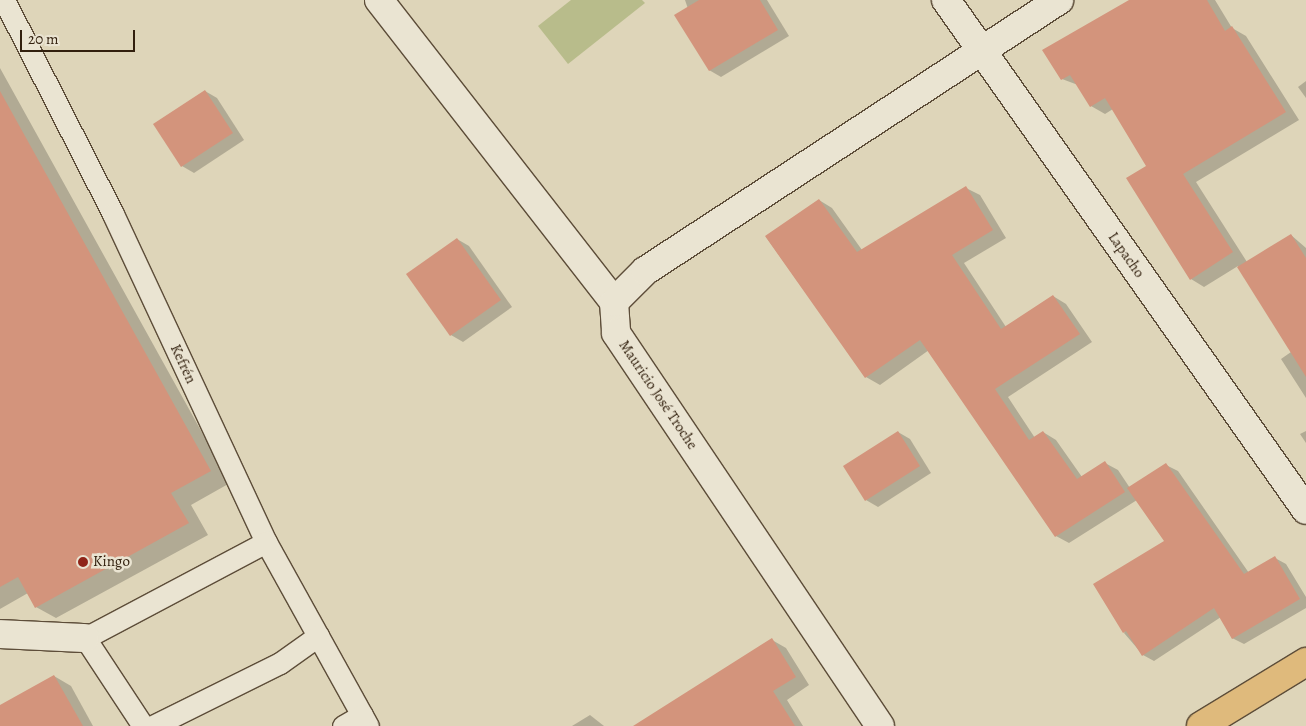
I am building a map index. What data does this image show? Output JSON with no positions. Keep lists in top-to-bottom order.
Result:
{
  "streets": {
    "street": ["Lapacho", "Mauricio José Troche"],
    "lane": ["Kefrén"]
  },
  "places": ["Kingo"],
  "scale_bar": "20 m"
}
